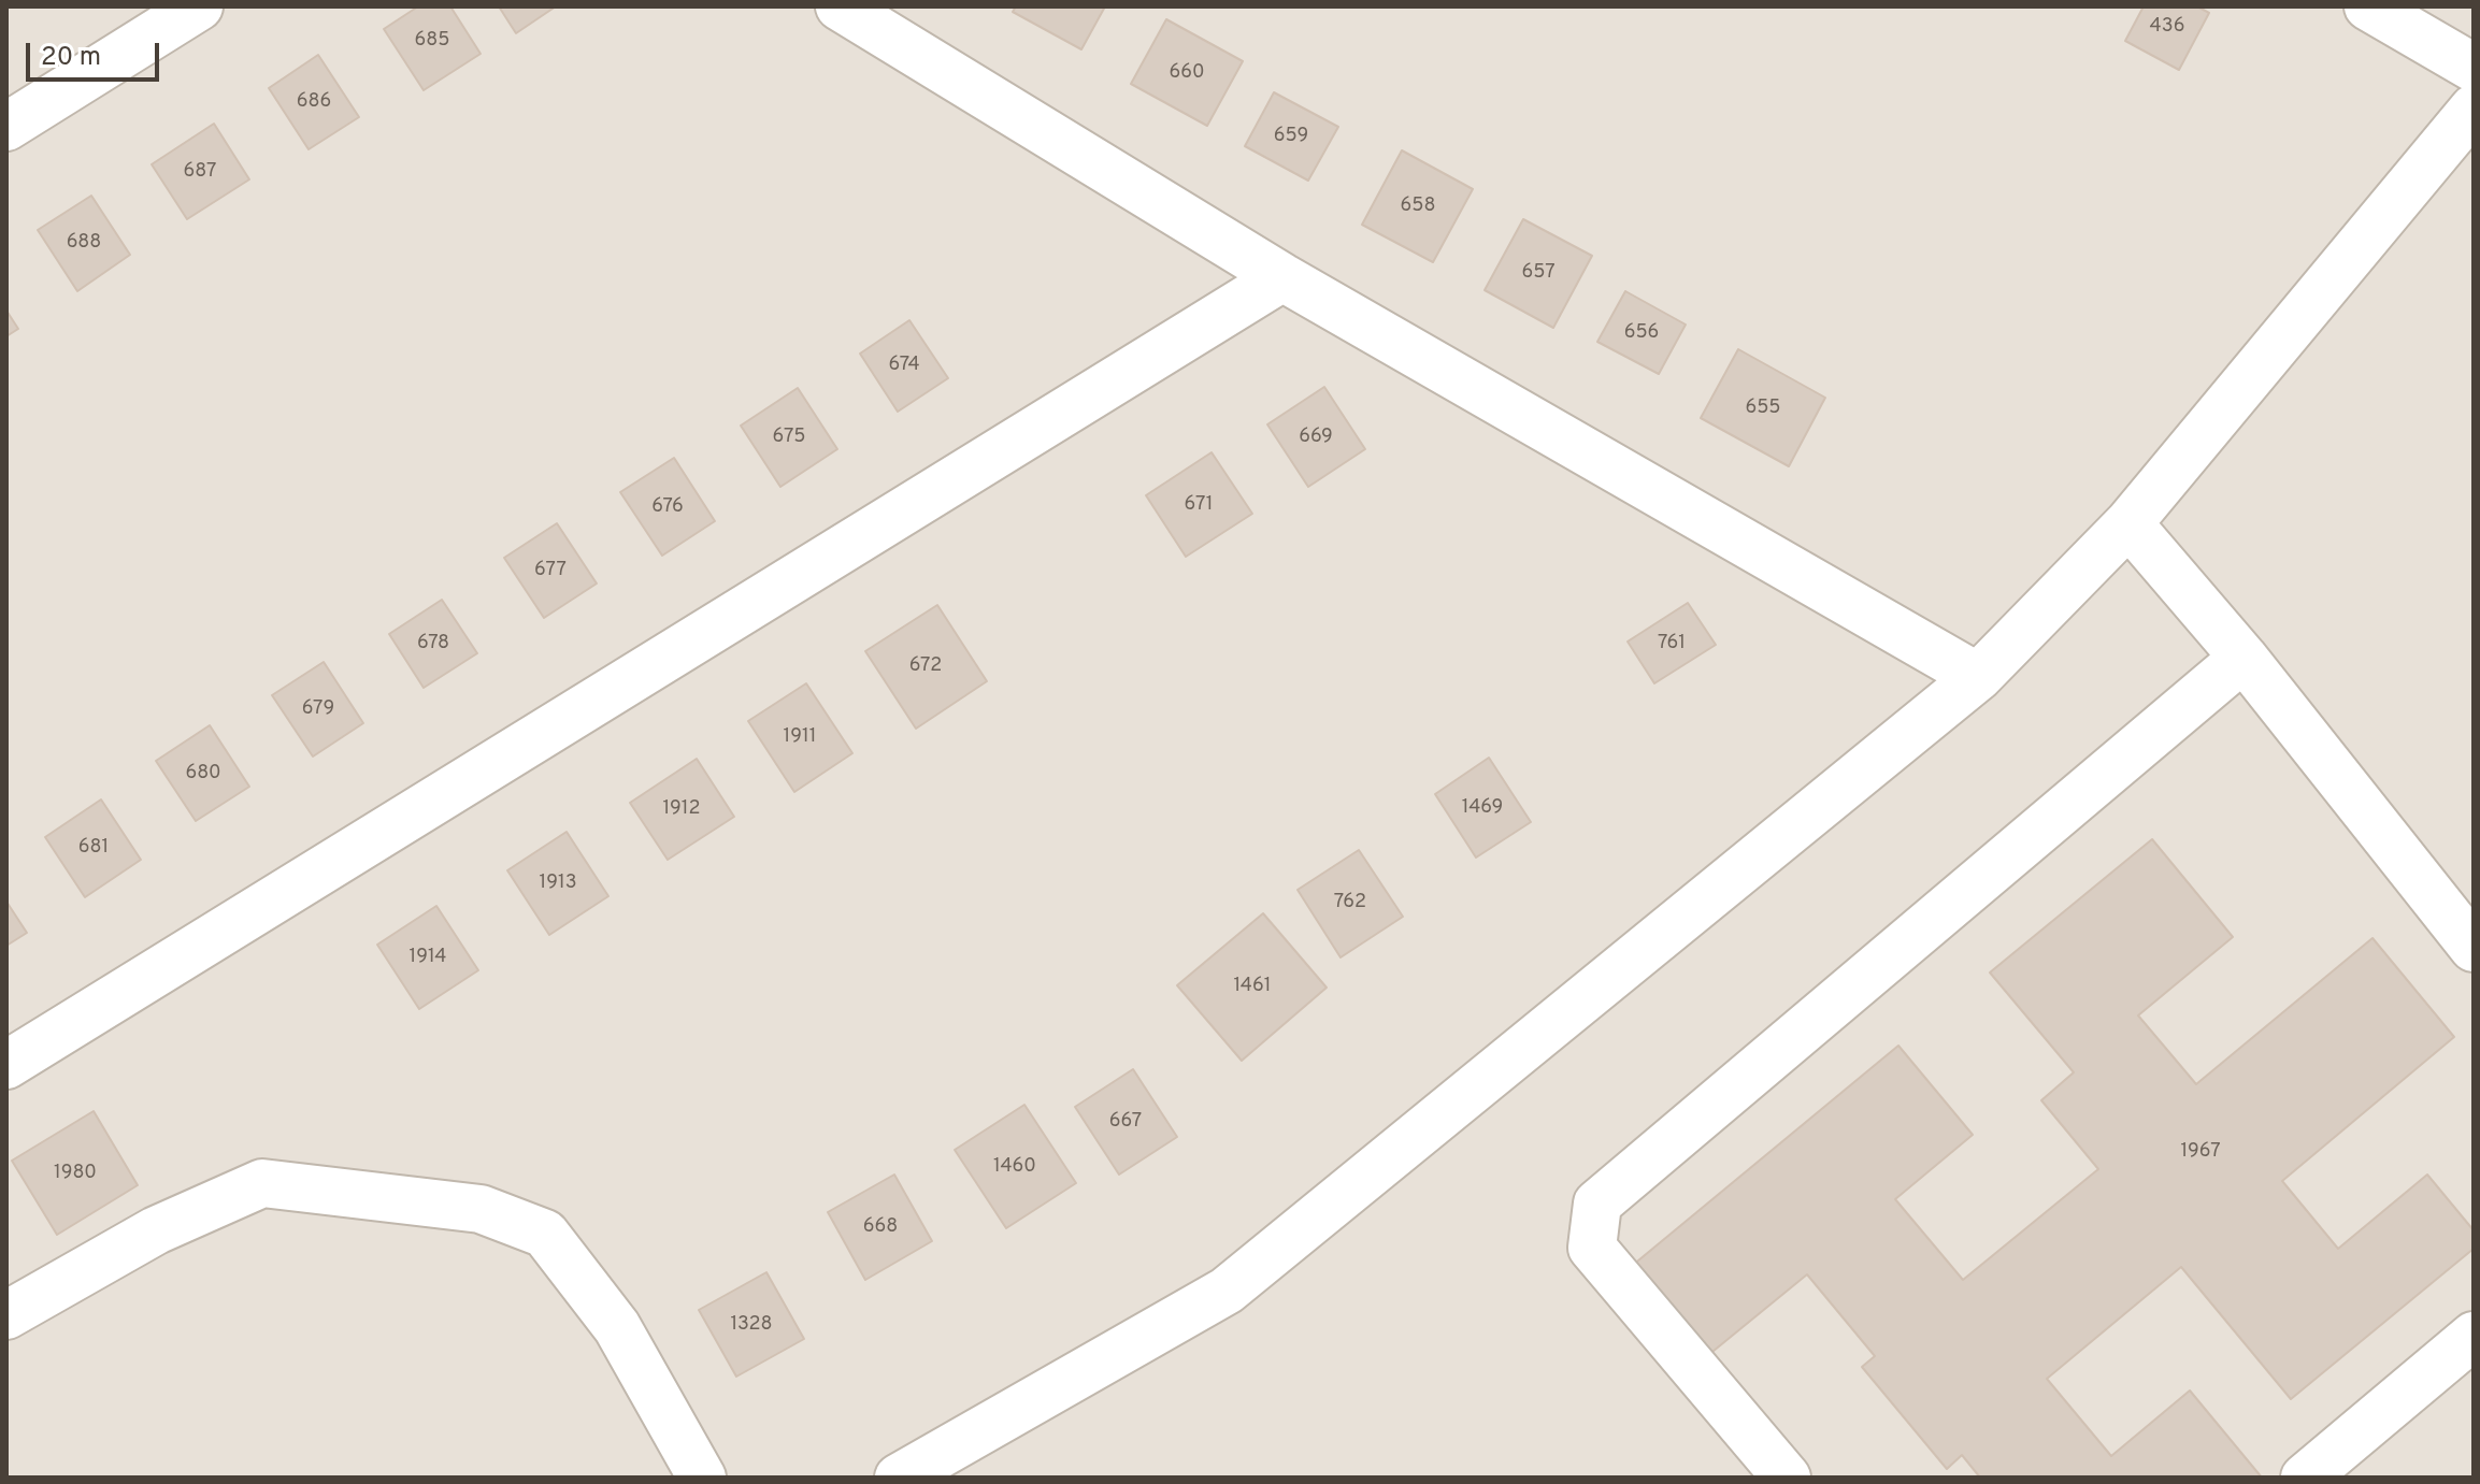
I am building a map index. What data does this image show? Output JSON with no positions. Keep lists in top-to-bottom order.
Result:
{
  "house_numbers": [
    "436",
    "685",
    "660",
    "686",
    "659",
    "687",
    "658",
    "688",
    "657",
    "656",
    "674",
    "655",
    "675",
    "669",
    "671",
    "676",
    "677",
    "678",
    "761",
    "672",
    "679",
    "1911",
    "680",
    "1469",
    "1912",
    "681",
    "1913",
    "762",
    "1914",
    "1461",
    "667",
    "1967",
    "1460",
    "1980",
    "668",
    "1328"
  ],
  "scale_bar": "20 m"
}
